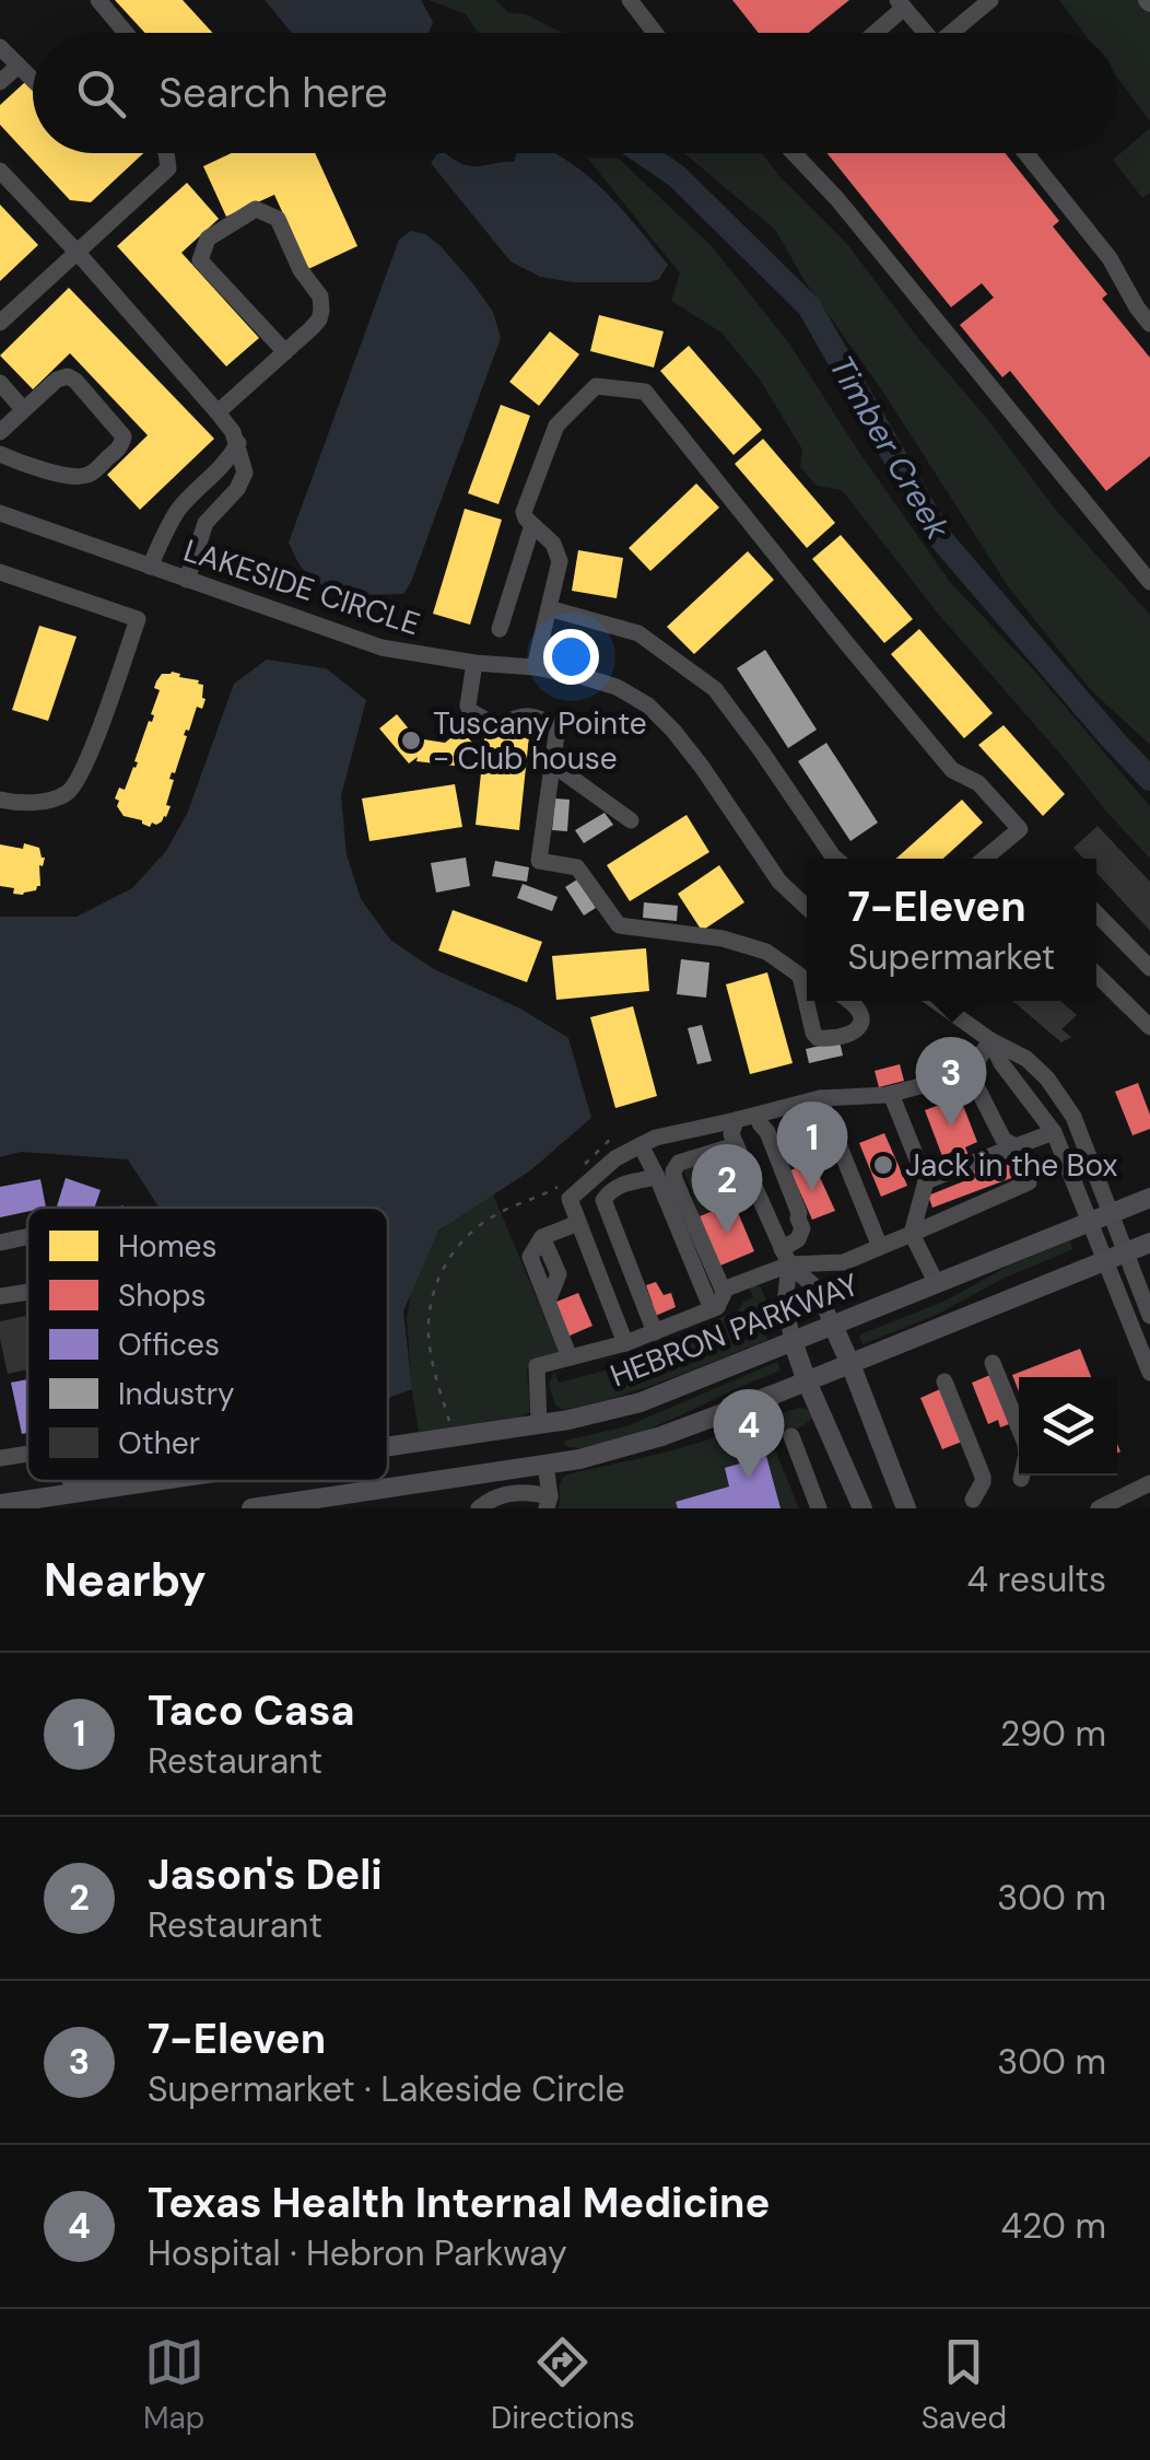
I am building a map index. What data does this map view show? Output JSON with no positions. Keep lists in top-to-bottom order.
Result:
{
  "streets": {
    "main road": ["HEBRON PARKWAY"],
    "street": ["LAKESIDE CIRCLE"]
  },
  "water": ["Timber Creek"],
  "places": ["Tuscany Pointe - Club house", "Jack in the Box"],
  "legend": [
    "Homes",
    "Shops",
    "Offices",
    "Industry",
    "Other"
  ],
  "page": {
    "search": "Search here",
    "popup": ["7-Eleven", "Supermarket"],
    "pins": [
      "3",
      "1",
      "2",
      "4"
    ],
    "heading": ["Nearby", "4 results"],
    "list": [
      {
        "mark": "1",
        "name": "Taco Casa",
        "note": "Restaurant",
        "value": "290 m"
      },
      {
        "mark": "2",
        "name": "Jason's Deli",
        "note": "Restaurant",
        "value": "300 m"
      },
      {
        "mark": "3",
        "name": "7-Eleven",
        "note": "Supermarket · Lakeside Circle",
        "value": "300 m"
      },
      {
        "mark": "4",
        "name": "Texas Health Internal Medicine",
        "note": "Hospital · Hebron Parkway",
        "value": "420 m"
      }
    ],
    "nav": ["Map", "Directions", "Saved"]
  }
}
